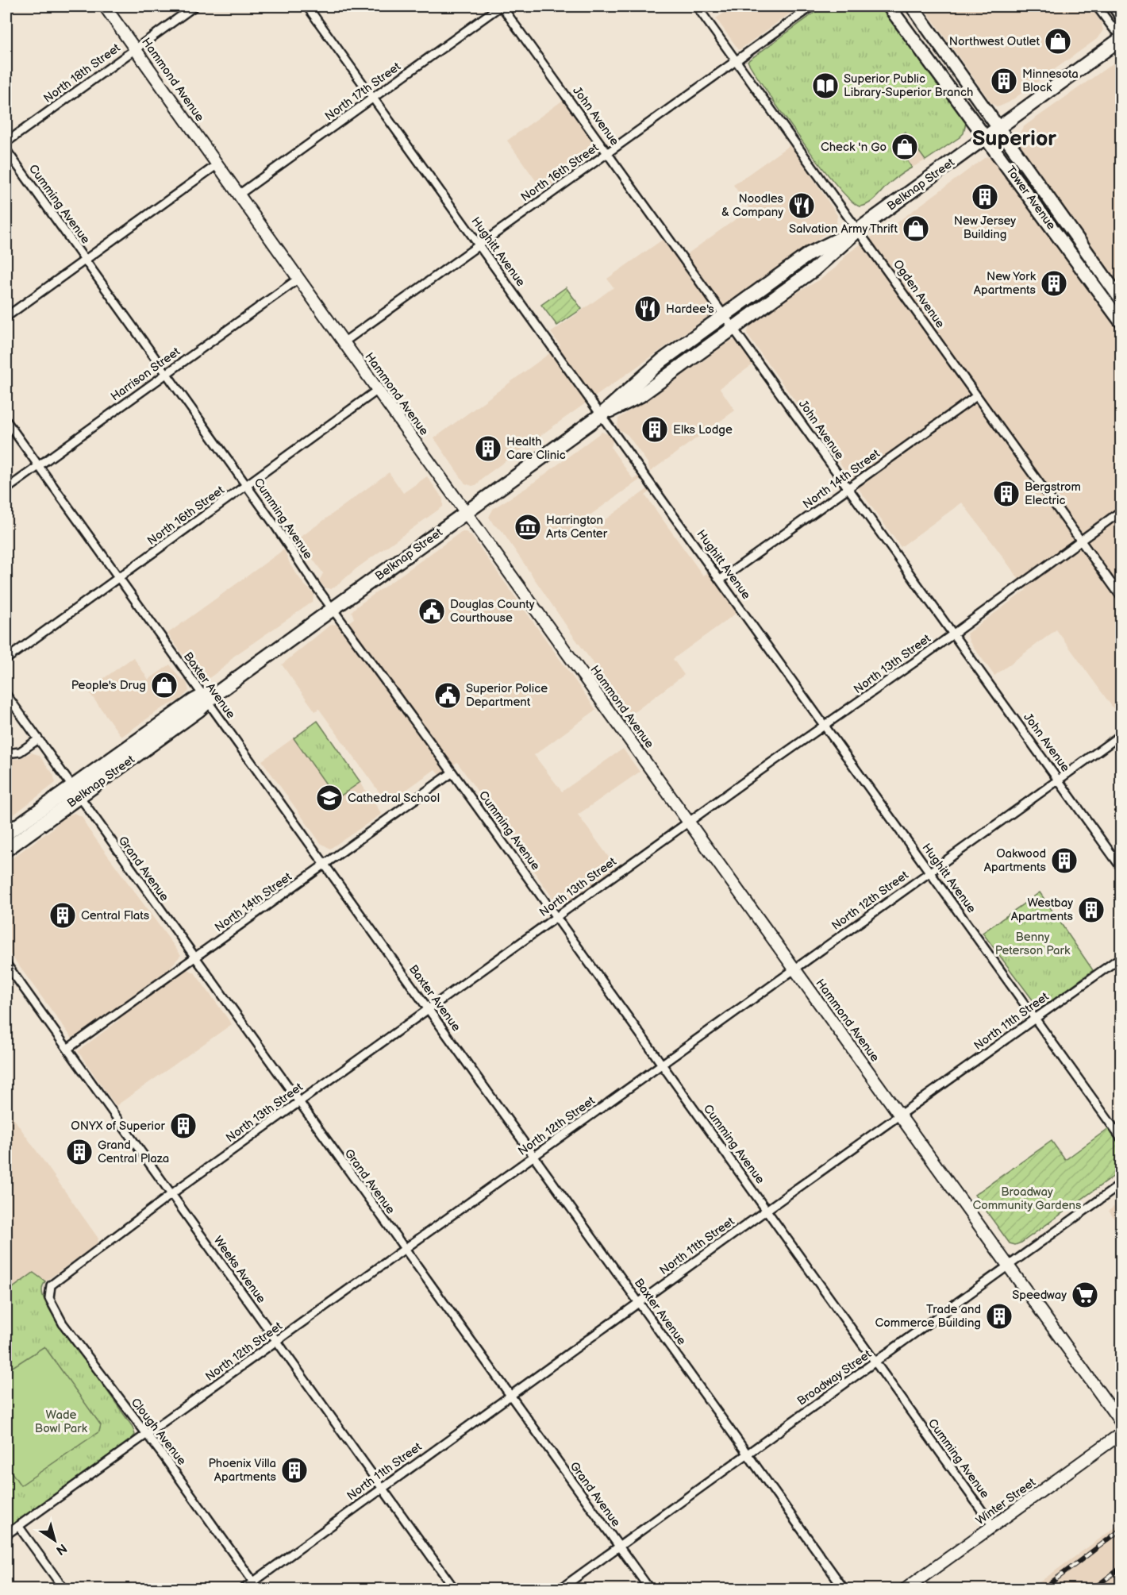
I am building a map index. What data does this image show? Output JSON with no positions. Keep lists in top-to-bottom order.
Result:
{
  "streets": {
    "highway": ["Belknap Street"],
    "main road": ["Tower Avenue"],
    "street": [
      "North 18th Street",
      "Hammond Avenue",
      "North 17th Street",
      "John Avenue",
      "North 16th Street",
      "Cumming Avenue",
      "Hughitt Avenue",
      "Ogden Avenue",
      "Harrison Street",
      "North 14th Street",
      "North 13th Street",
      "Baxter Avenue",
      "Grand Avenue",
      "North 12th Street",
      "North 11th Street",
      "Weeks Avenue",
      "Broadway Street",
      "Clough Avenue",
      "Winter Street"
    ]
  },
  "crossings": [
    ["North 18th Street", "Hammond Avenue"],
    ["Hammond Avenue", "North 17th Street"],
    ["Hammond Avenue", "North 16th Street"],
    ["Hammond Avenue", "Belknap Street"],
    ["Hammond Avenue", "Harrison Street"],
    ["Hammond Avenue", "North 13th Street"],
    ["Hammond Avenue", "North 12th Street"],
    ["Hammond Avenue", "North 11th Street"],
    ["Hammond Avenue", "Broadway Street"],
    ["North 17th Street", "John Avenue"],
    ["North 17th Street", "Hughitt Avenue"],
    ["John Avenue", "North 16th Street"],
    ["John Avenue", "Belknap Street"],
    ["John Avenue", "North 14th Street"],
    ["John Avenue", "North 13th Street"],
    ["John Avenue", "North 12th Street"],
    ["North 16th Street", "Cumming Avenue"],
    ["North 16th Street", "Hughitt Avenue"],
    ["North 16th Street", "Ogden Avenue"],
    ["North 16th Street", "Baxter Avenue"],
    ["Belknap Street", "Tower Avenue"],
    ["Belknap Street", "Cumming Avenue"],
    ["Belknap Street", "Hughitt Avenue"],
    ["Belknap Street", "Ogden Avenue"],
    ["Belknap Street", "Baxter Avenue"],
    ["Belknap Street", "Grand Avenue"],
    ["Cumming Avenue", "Harrison Street"],
    ["Cumming Avenue", "North 14th Street"],
    ["Cumming Avenue", "North 13th Street"],
    ["Cumming Avenue", "North 12th Street"],
    ["Cumming Avenue", "North 11th Street"],
    ["Cumming Avenue", "Broadway Street"],
    ["Cumming Avenue", "Winter Street"],
    ["Hughitt Avenue", "North 14th Street"],
    ["Hughitt Avenue", "North 13th Street"],
    ["Hughitt Avenue", "North 12th Street"],
    ["Hughitt Avenue", "North 11th Street"],
    ["Ogden Avenue", "North 14th Street"],
    ["Ogden Avenue", "North 13th Street"],
    ["Harrison Street", "Baxter Avenue"],
    ["North 14th Street", "Baxter Avenue"],
    ["North 14th Street", "Grand Avenue"],
    ["North 14th Street", "Weeks Avenue"],
    ["North 13th Street", "Baxter Avenue"],
    ["North 13th Street", "Grand Avenue"],
    ["North 13th Street", "Weeks Avenue"],
    ["North 13th Street", "Clough Avenue"],
    ["Baxter Avenue", "North 12th Street"],
    ["Baxter Avenue", "North 11th Street"],
    ["Baxter Avenue", "Broadway Street"],
    ["Grand Avenue", "North 12th Street"],
    ["Grand Avenue", "North 11th Street"],
    ["Grand Avenue", "Broadway Street"],
    ["North 12th Street", "Weeks Avenue"],
    ["North 12th Street", "Clough Avenue"],
    ["North 11th Street", "Weeks Avenue"],
    ["North 11th Street", "Clough Avenue"]
  ],
  "districts": ["Superior"],
  "parks": ["Benny Peterson Park", "Broadway Community Gardens", "Wade Bowl Park"],
  "places": {
    "shop": [
      "Northwest Outlet",
      "Check 'n Go",
      "Salvation Army Thrift",
      "People's Drug"
    ],
    "building": [
      "Minnesota Block",
      "New Jersey Building",
      "New York Apartments",
      "Elks Lodge",
      "Health Care Clinic",
      "Bergstrom Electric",
      "Oakwood Apartments",
      "Westbay Apartments",
      "Central Flats",
      "ONYX of Superior",
      "Grand Central Plaza",
      "Trade and Commerce Building",
      "Phoenix Villa Apartments"
    ],
    "library": ["Superior Public Library-Superior Branch"],
    "restaurant": ["Noodles & Company", "Hardee's"],
    "museum": ["Harrington Arts Center"],
    "public building": ["Douglas County Courthouse", "Superior Police Department"],
    "school or university": ["Cathedral School"],
    "supermarket": ["Speedway"]
  },
  "north": "bottom right"
}
